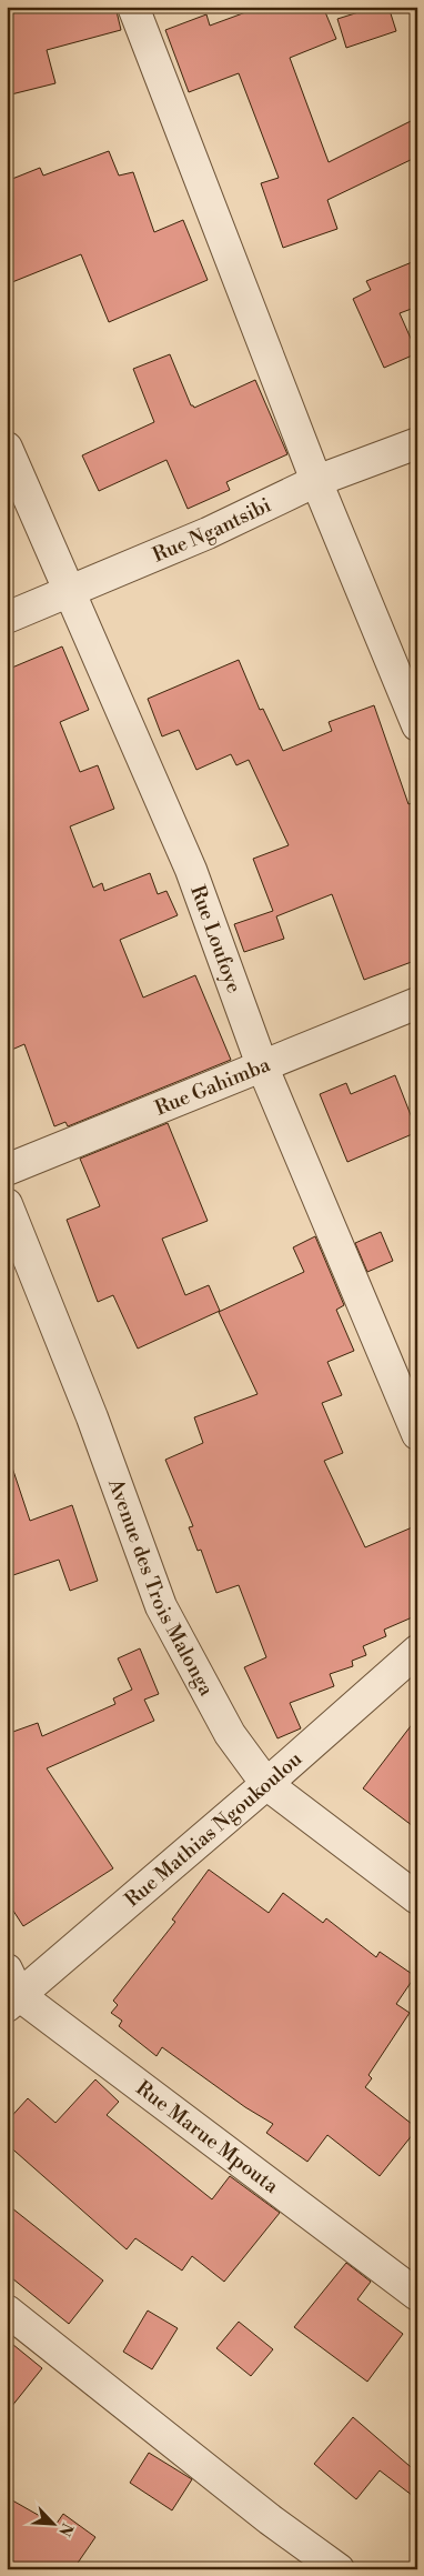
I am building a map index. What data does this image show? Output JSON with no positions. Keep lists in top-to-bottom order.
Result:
{
  "streets": {
    "street": [
      "Rue Ngantsibi",
      "Rue Loufoye",
      "Rue Gahimba",
      "Avenue des Trois Malonga",
      "Rue Mathias Ngoukoulou",
      "Rue Marue Mpouta"
    ]
  },
  "crossings": [
    ["Rue Ngantsibi", "Rue Loufoye"],
    ["Rue Loufoye", "Rue Gahimba"],
    ["Avenue des Trois Malonga", "Rue Mathias Ngoukoulou"],
    ["Rue Mathias Ngoukoulou", "Rue Marue Mpouta"]
  ],
  "north": "bottom right"
}
